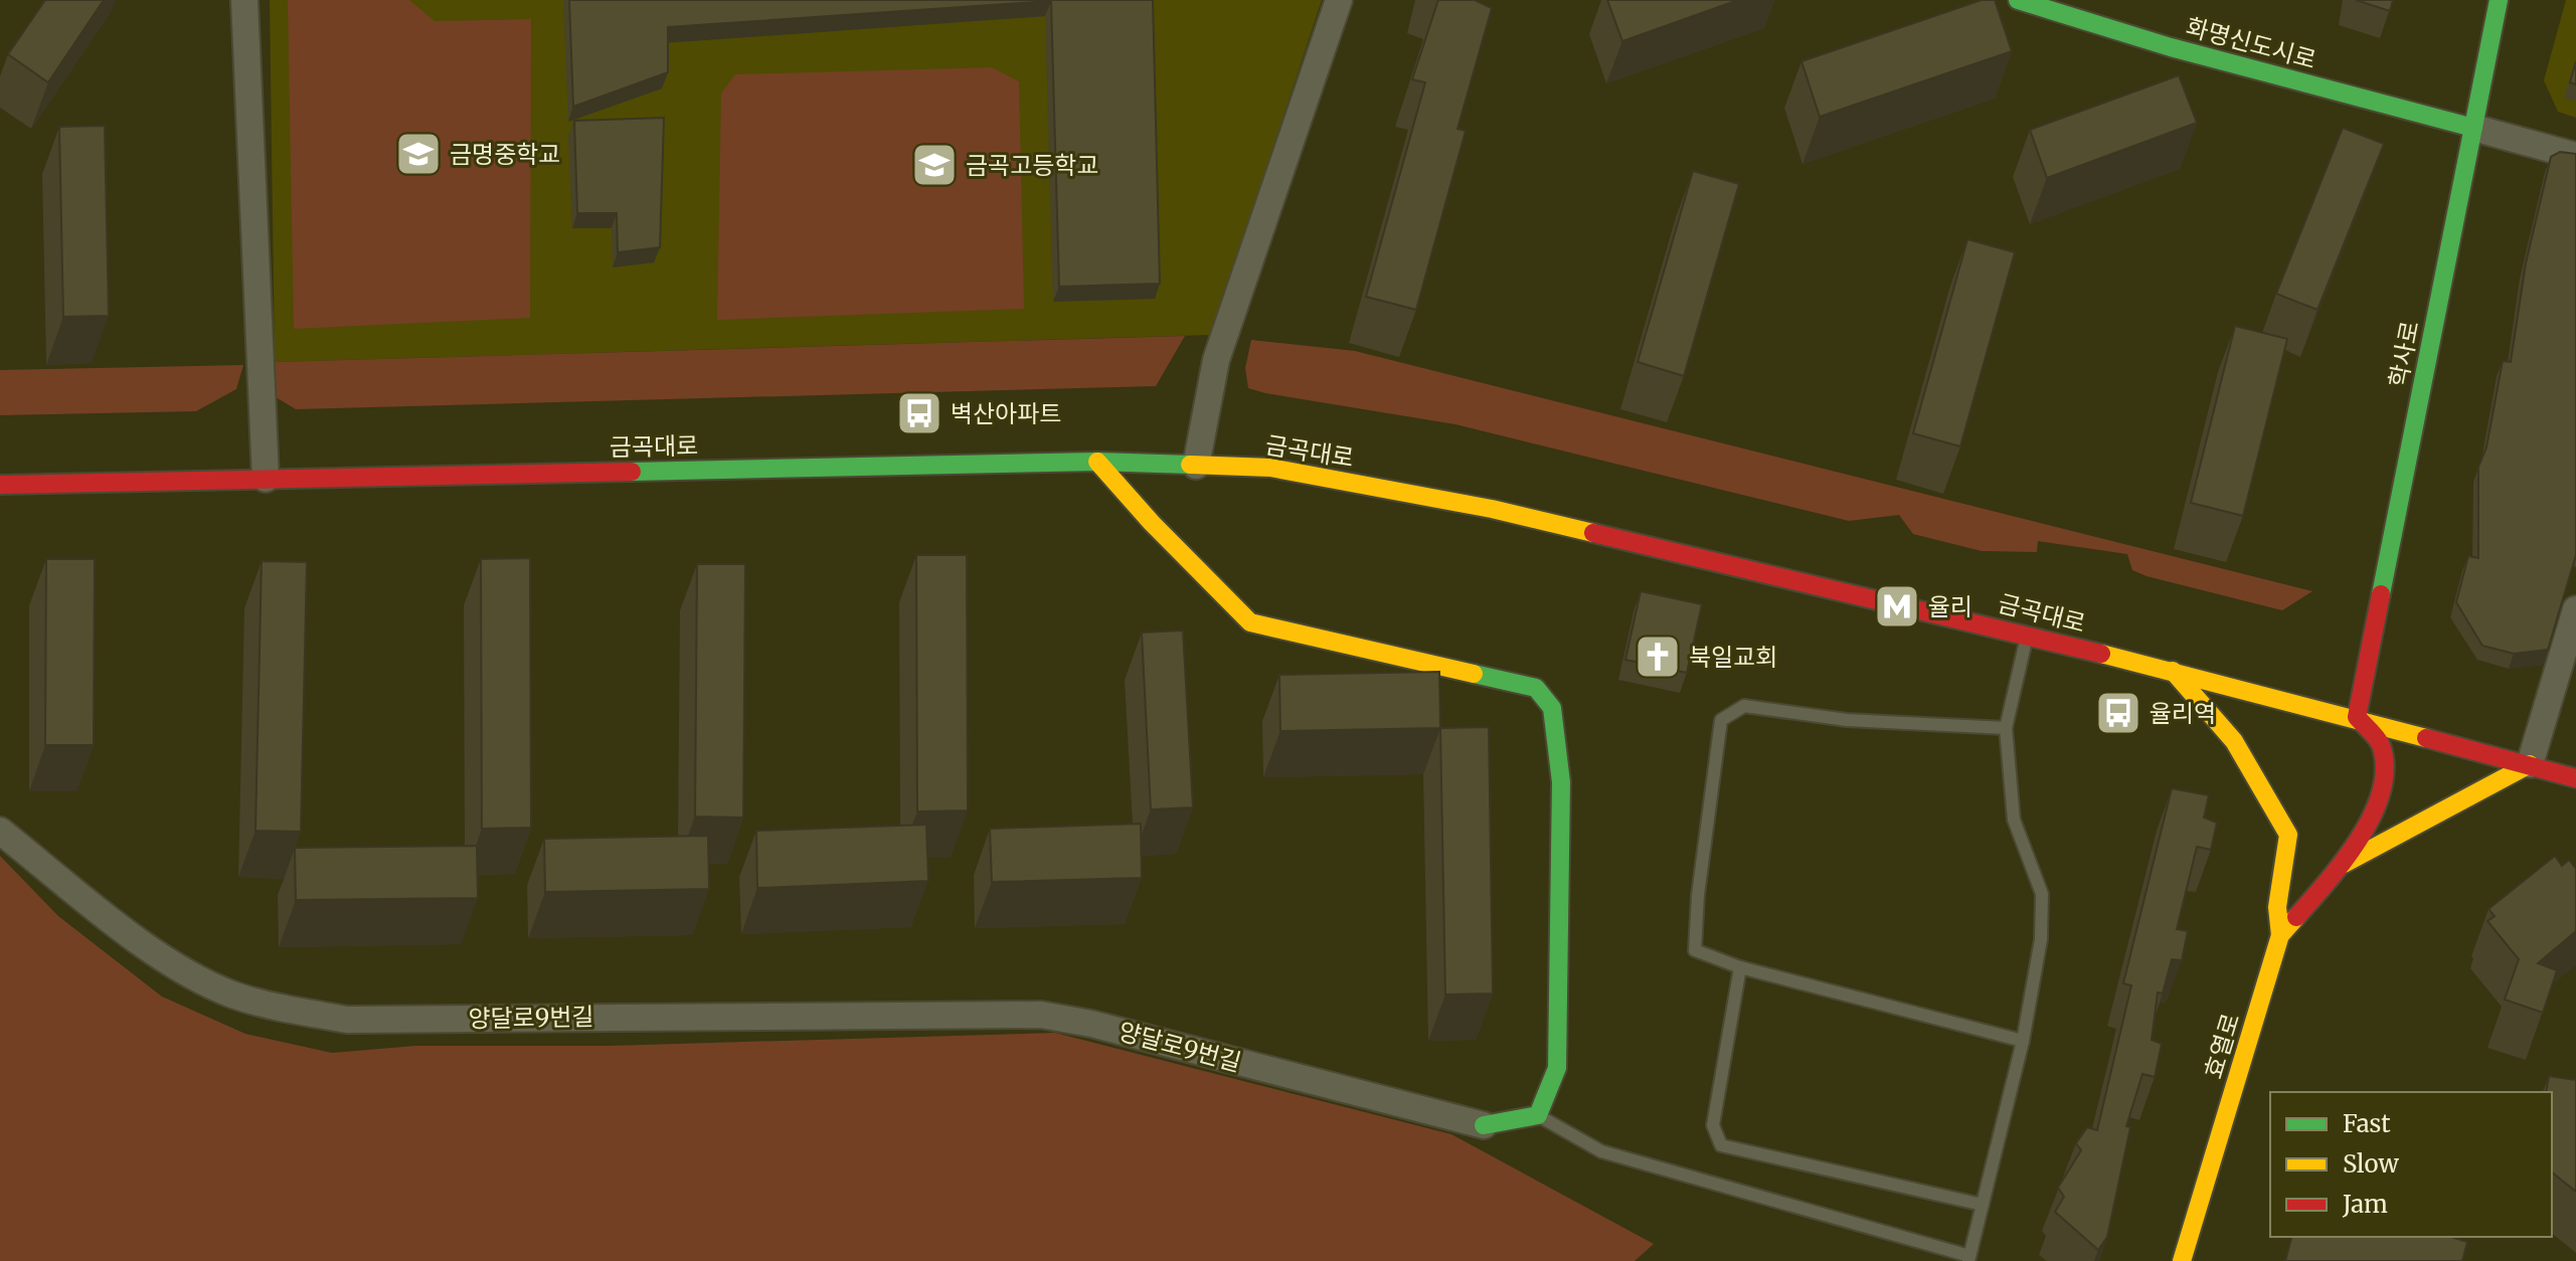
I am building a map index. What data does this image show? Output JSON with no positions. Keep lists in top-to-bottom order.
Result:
{
  "streets": {
    "main road": [
      "화명신도시로",
      "학사로",
      "금곡대로",
      "양달로9번길",
      "효열로"
    ]
  },
  "crossings": [
    ["화명신도시로", "학사로"],
    ["학사로", "금곡대로"]
  ],
  "places": {
    "school or university": ["금명중학교", "금곡고등학교"],
    "bus stop": ["벽산아파트", "율리역"],
    "metro station": ["율리"],
    "church": ["북일교회"]
  },
  "legend": ["Fast", "Slow", "Jam"]
}
